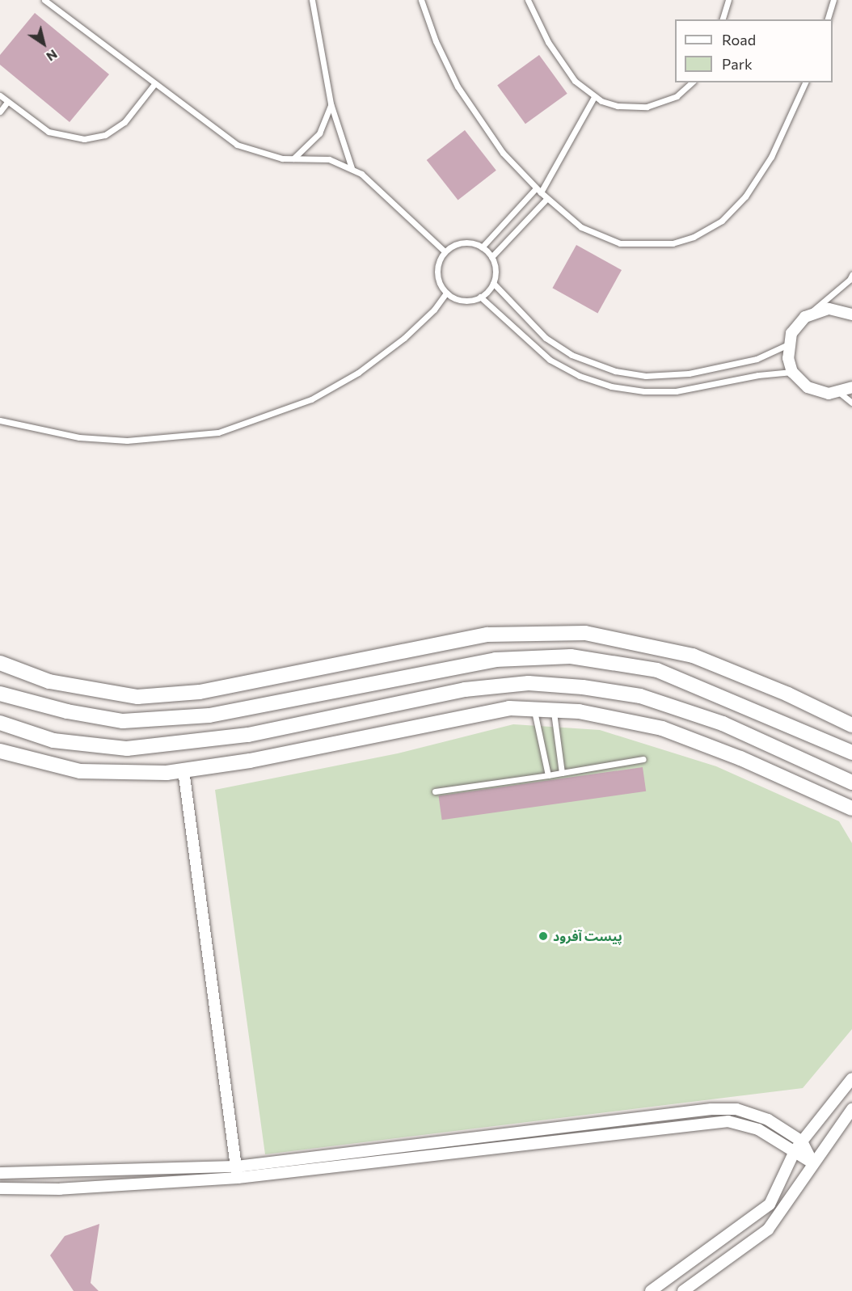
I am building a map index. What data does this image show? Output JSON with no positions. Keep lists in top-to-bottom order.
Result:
{
  "places": ["پیست آفرود"],
  "legend": ["Road", "Park"],
  "north": "bottom right"
}
